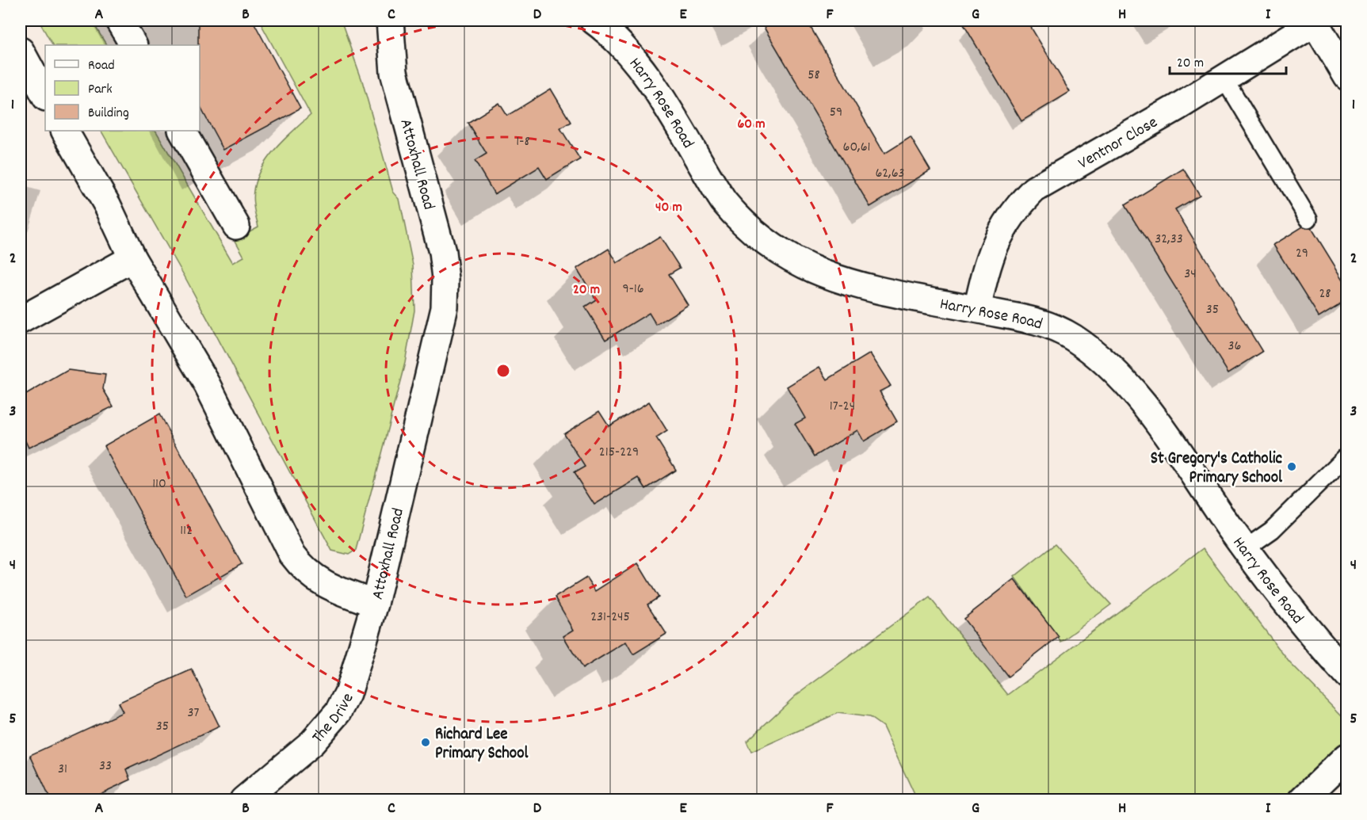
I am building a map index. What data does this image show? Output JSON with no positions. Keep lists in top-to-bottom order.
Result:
{
  "streets": {
    "street": [
      "Harry Rose Road",
      "Ventnor Close",
      "Attoxhall Road",
      "The Drive"
    ]
  },
  "crossings": [
    ["Harry Rose Road", "Ventnor Close"],
    ["Attoxhall Road", "The Drive"]
  ],
  "places": ["St Gregory's Catholic Primary School", "Richard Lee Primary School"],
  "house_numbers": [
    "58",
    "59",
    "1-8",
    "60,61",
    "62,63",
    "32,33",
    "29",
    "34",
    "9-16",
    "28",
    "35",
    "36",
    "17-24",
    "215-229",
    "110",
    "112",
    "231-245",
    "37",
    "35",
    "33",
    "31"
  ],
  "legend": ["Road", "Park", "Building"],
  "scale_bar": "20 m",
  "grid": {
    "columns": [
      "A",
      "B",
      "C",
      "D",
      "E",
      "F",
      "G",
      "H",
      "I"
    ],
    "rows": [
      "1",
      "2",
      "3",
      "4",
      "5"
    ]
  },
  "rings": ["60 m", "40 m", "20 m"]
}
